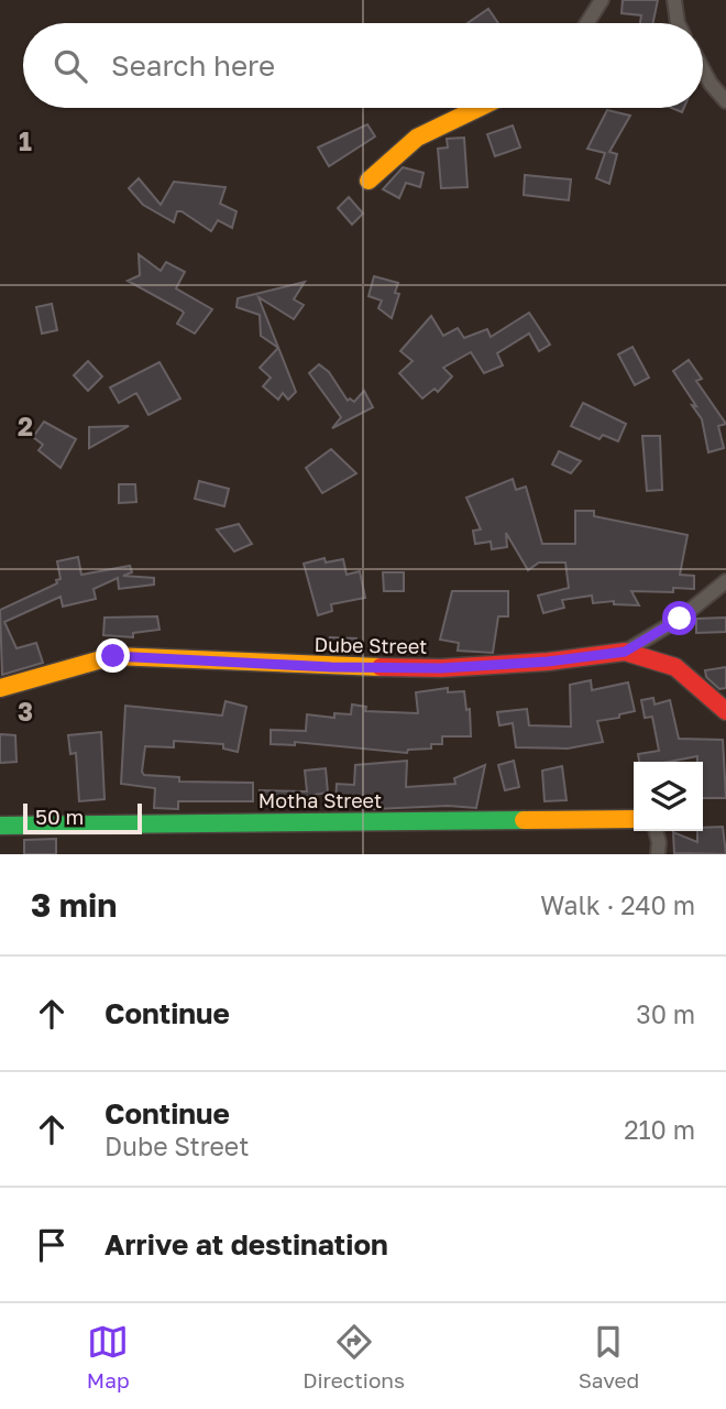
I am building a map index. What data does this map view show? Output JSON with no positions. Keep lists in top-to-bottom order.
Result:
{
  "streets": {
    "street": ["Dube Street", "Motha Street"]
  },
  "scale_bar": "50 m",
  "page": {
    "search": "Search here",
    "scale": "50 m",
    "heading": ["3 min", "Walk · 240 m"],
    "list": [
      ["Continue", "30 m"],
      ["Continue", "Dube Street", "210 m"],
      "Arrive at destination"
    ],
    "nav": ["Map", "Directions", "Saved"]
  },
  "grid": {
    "rows": ["1", "2", "3"]
  }
}
